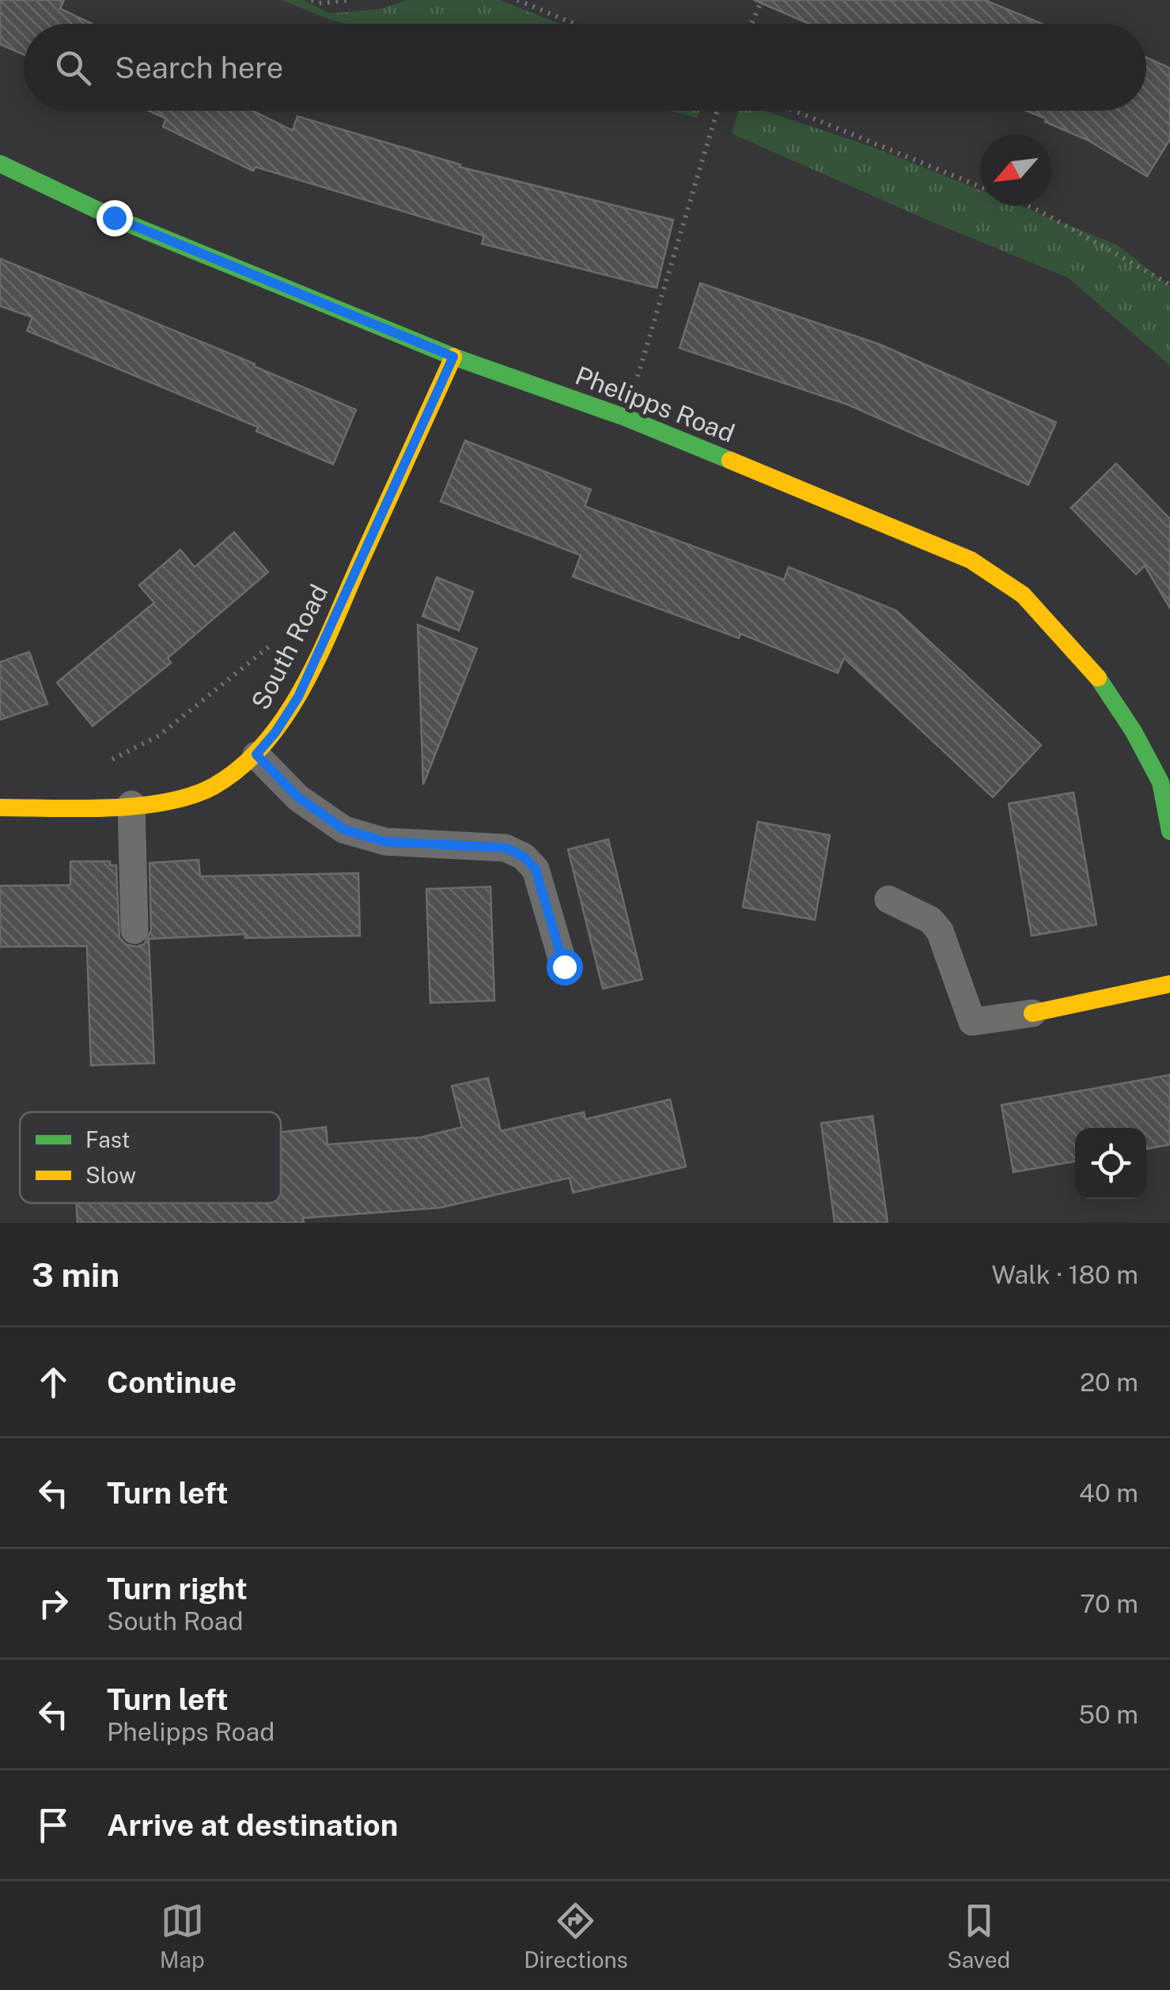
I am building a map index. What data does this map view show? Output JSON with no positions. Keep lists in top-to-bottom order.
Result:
{
  "streets": {
    "street": ["Phelipps Road", "South Road"]
  },
  "crossings": [
    ["Phelipps Road", "South Road"]
  ],
  "legend": ["Fast", "Slow"],
  "north": "bottom left",
  "page": {
    "search": "Search here",
    "heading": ["3 min", "Walk · 180 m"],
    "list": [
      ["Continue", "20 m"],
      ["Turn left", "40 m"],
      ["Turn right", "South Road", "70 m"],
      ["Turn left", "Phelipps Road", "50 m"],
      "Arrive at destination"
    ],
    "nav": ["Map", "Directions", "Saved"]
  }
}
